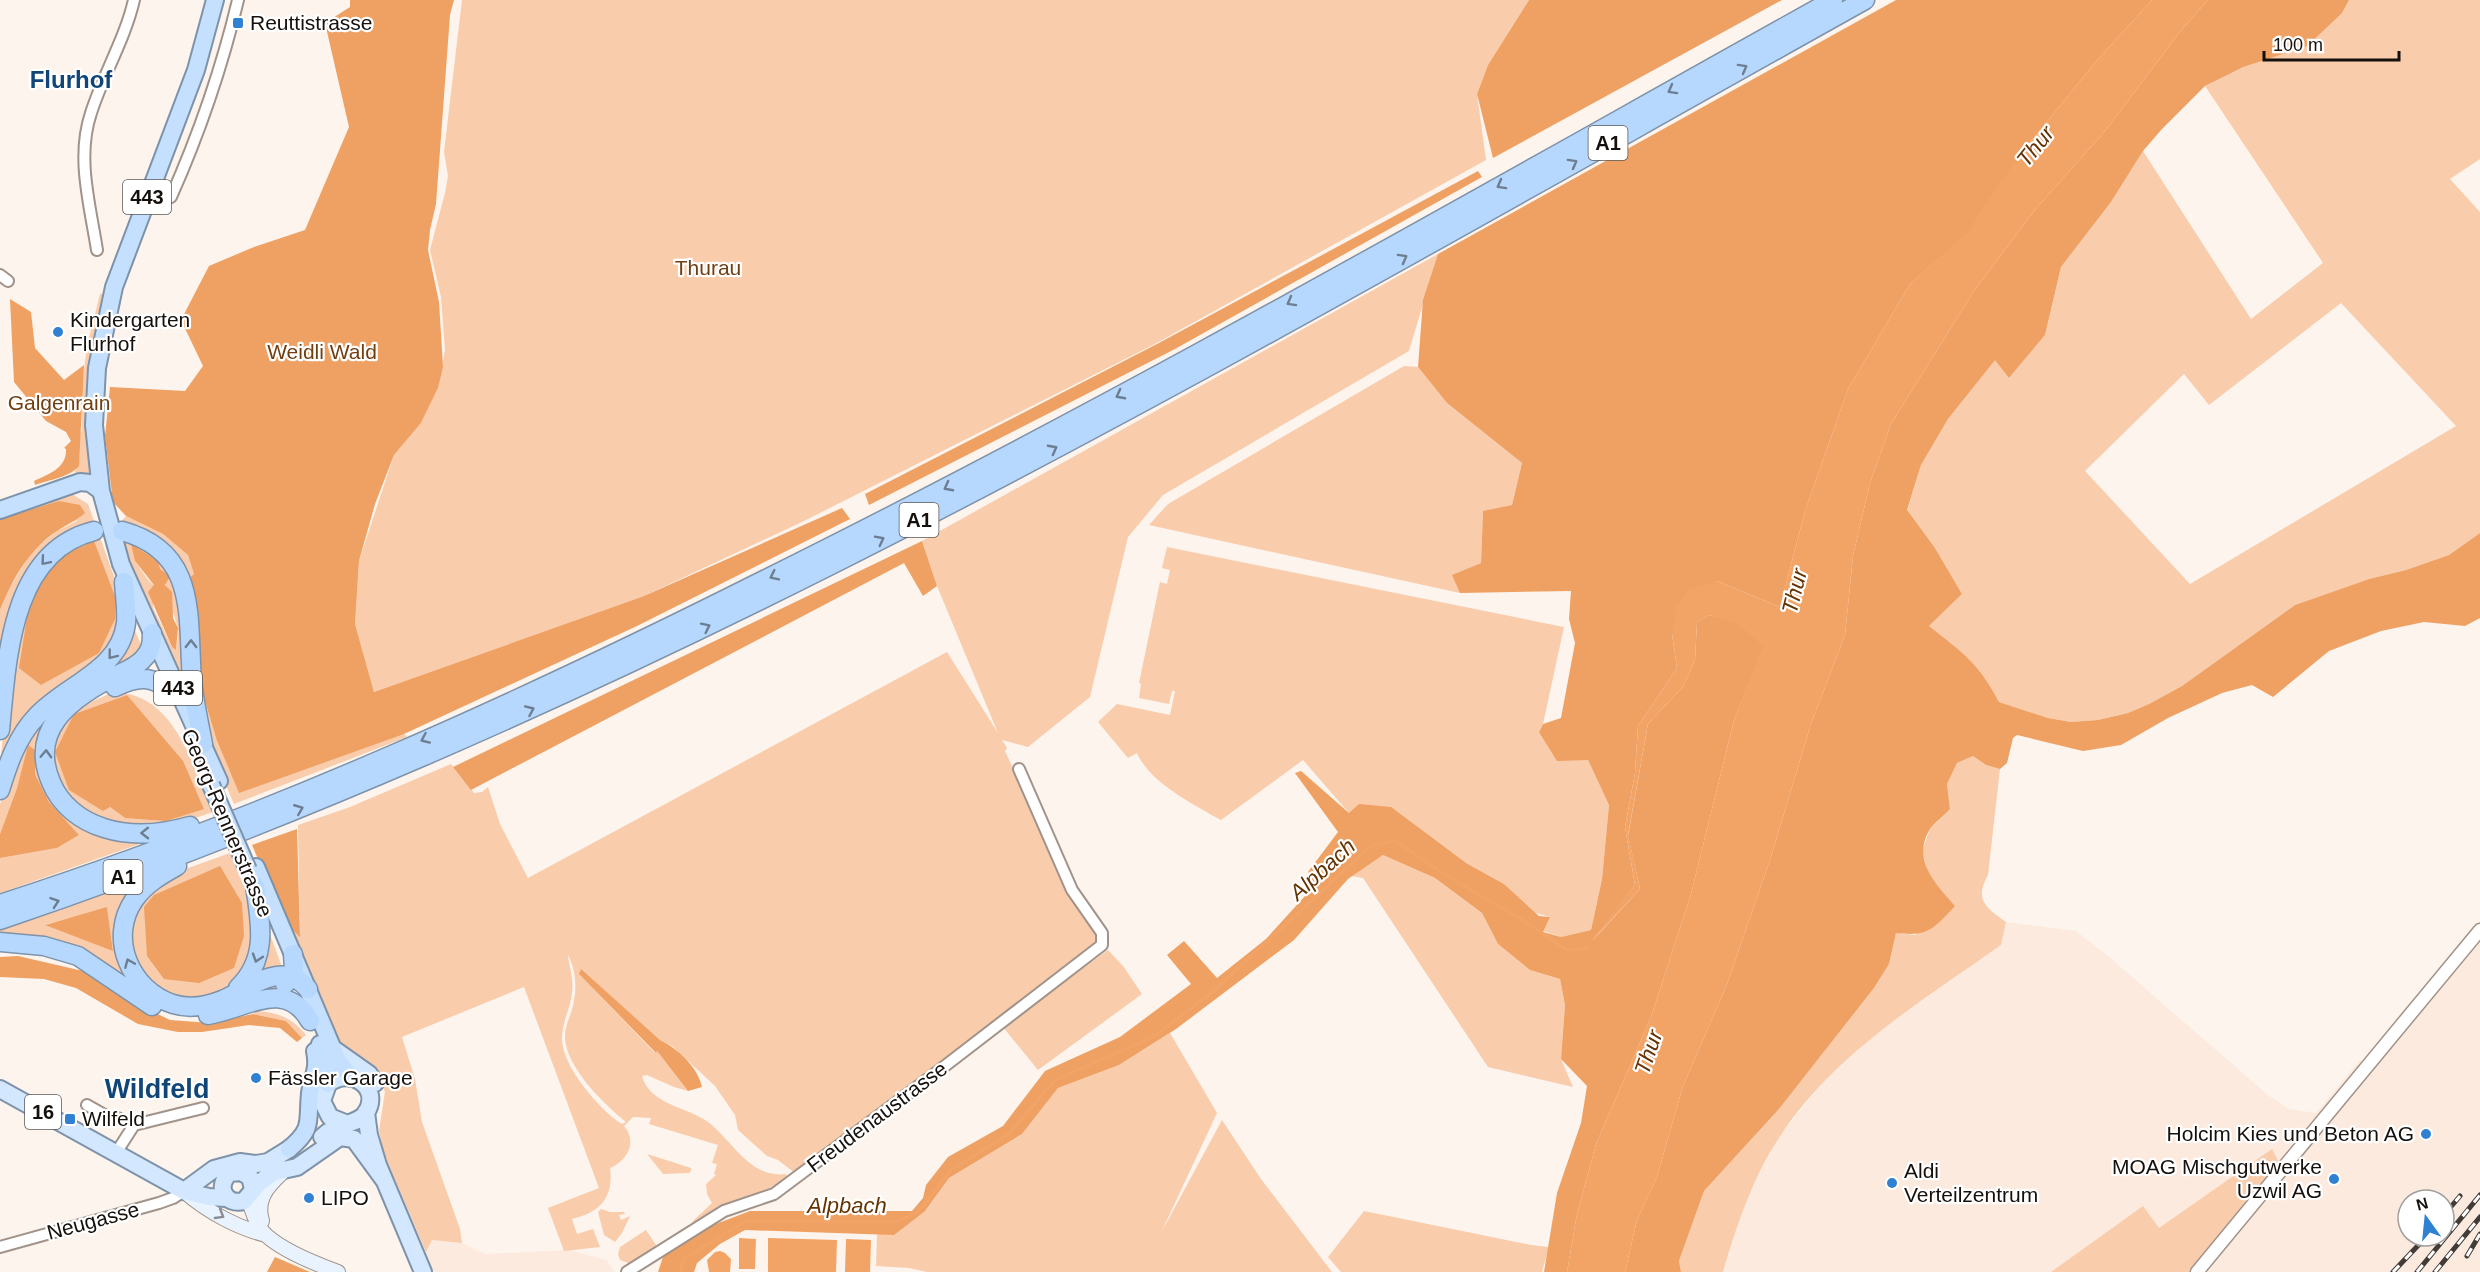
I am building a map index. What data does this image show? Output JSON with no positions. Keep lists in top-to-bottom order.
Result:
{
  "streets": {
    "highway": ["A1", "443", "Georg-Rennerstrasse"],
    "main road": ["16"],
    "street": ["Freudenaustrasse", "Neugasse"]
  },
  "crossings": [
    ["16", "Neugasse"]
  ],
  "districts": ["Flurhof", "Wildfeld"],
  "water": ["Thur", "Alpbach"],
  "parks": ["Thurau", "Weidli Wald", "Galgenrain"],
  "places": {
    "transit": ["Reuttistrasse", "Wilfeld"],
    "other": [
      "Kindergarten Flurhof",
      "Fässler Garage",
      "Holcim Kies und Beton AG",
      "MOAG Mischgutwerke Uzwil AG",
      "Aldi Verteilzentrum",
      "LIPO"
    ]
  },
  "scale_bar": "100 m",
  "north": "top"
}
